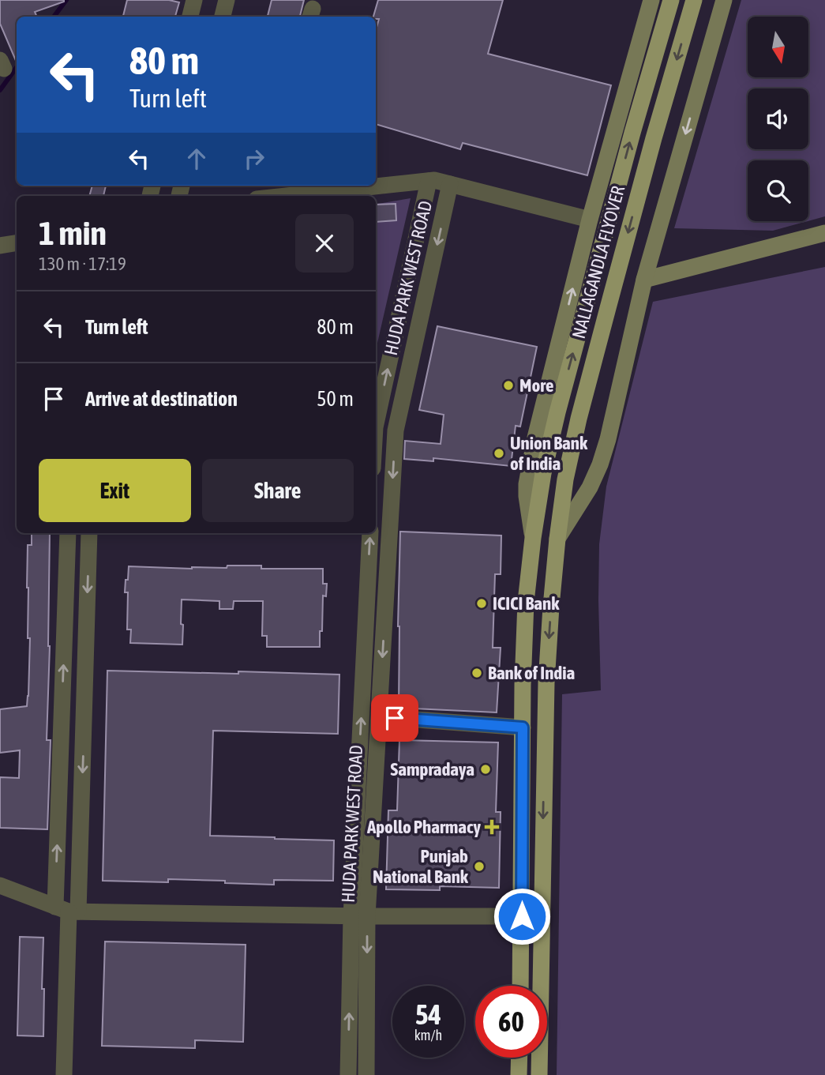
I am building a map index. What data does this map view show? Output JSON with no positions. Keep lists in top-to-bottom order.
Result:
{
  "streets": {
    "main road": ["NALLAGANDLA FLYOVER"],
    "street": ["HUDA PARK WEST ROAD"]
  },
  "places": {
    "other": [
      "More",
      "Union Bank of India",
      "ICICI Bank",
      "Bank of India",
      "Sampradaya",
      "Punjab National Bank"
    ],
    "health": ["Apollo Pharmacy"]
  },
  "north": "bottom",
  "page": {
    "turn": ["80 m", "Turn left"],
    "heading": ["1 min", "130 m · 17:19"],
    "list": [
      {
        "name": "Turn left",
        "value": "80 m"
      },
      {
        "name": "Arrive at destination",
        "value": "50 m"
      }
    ],
    "buttons": ["Exit", "Share"],
    "speed": "54 km/h",
    "limit": "60"
  }
}
